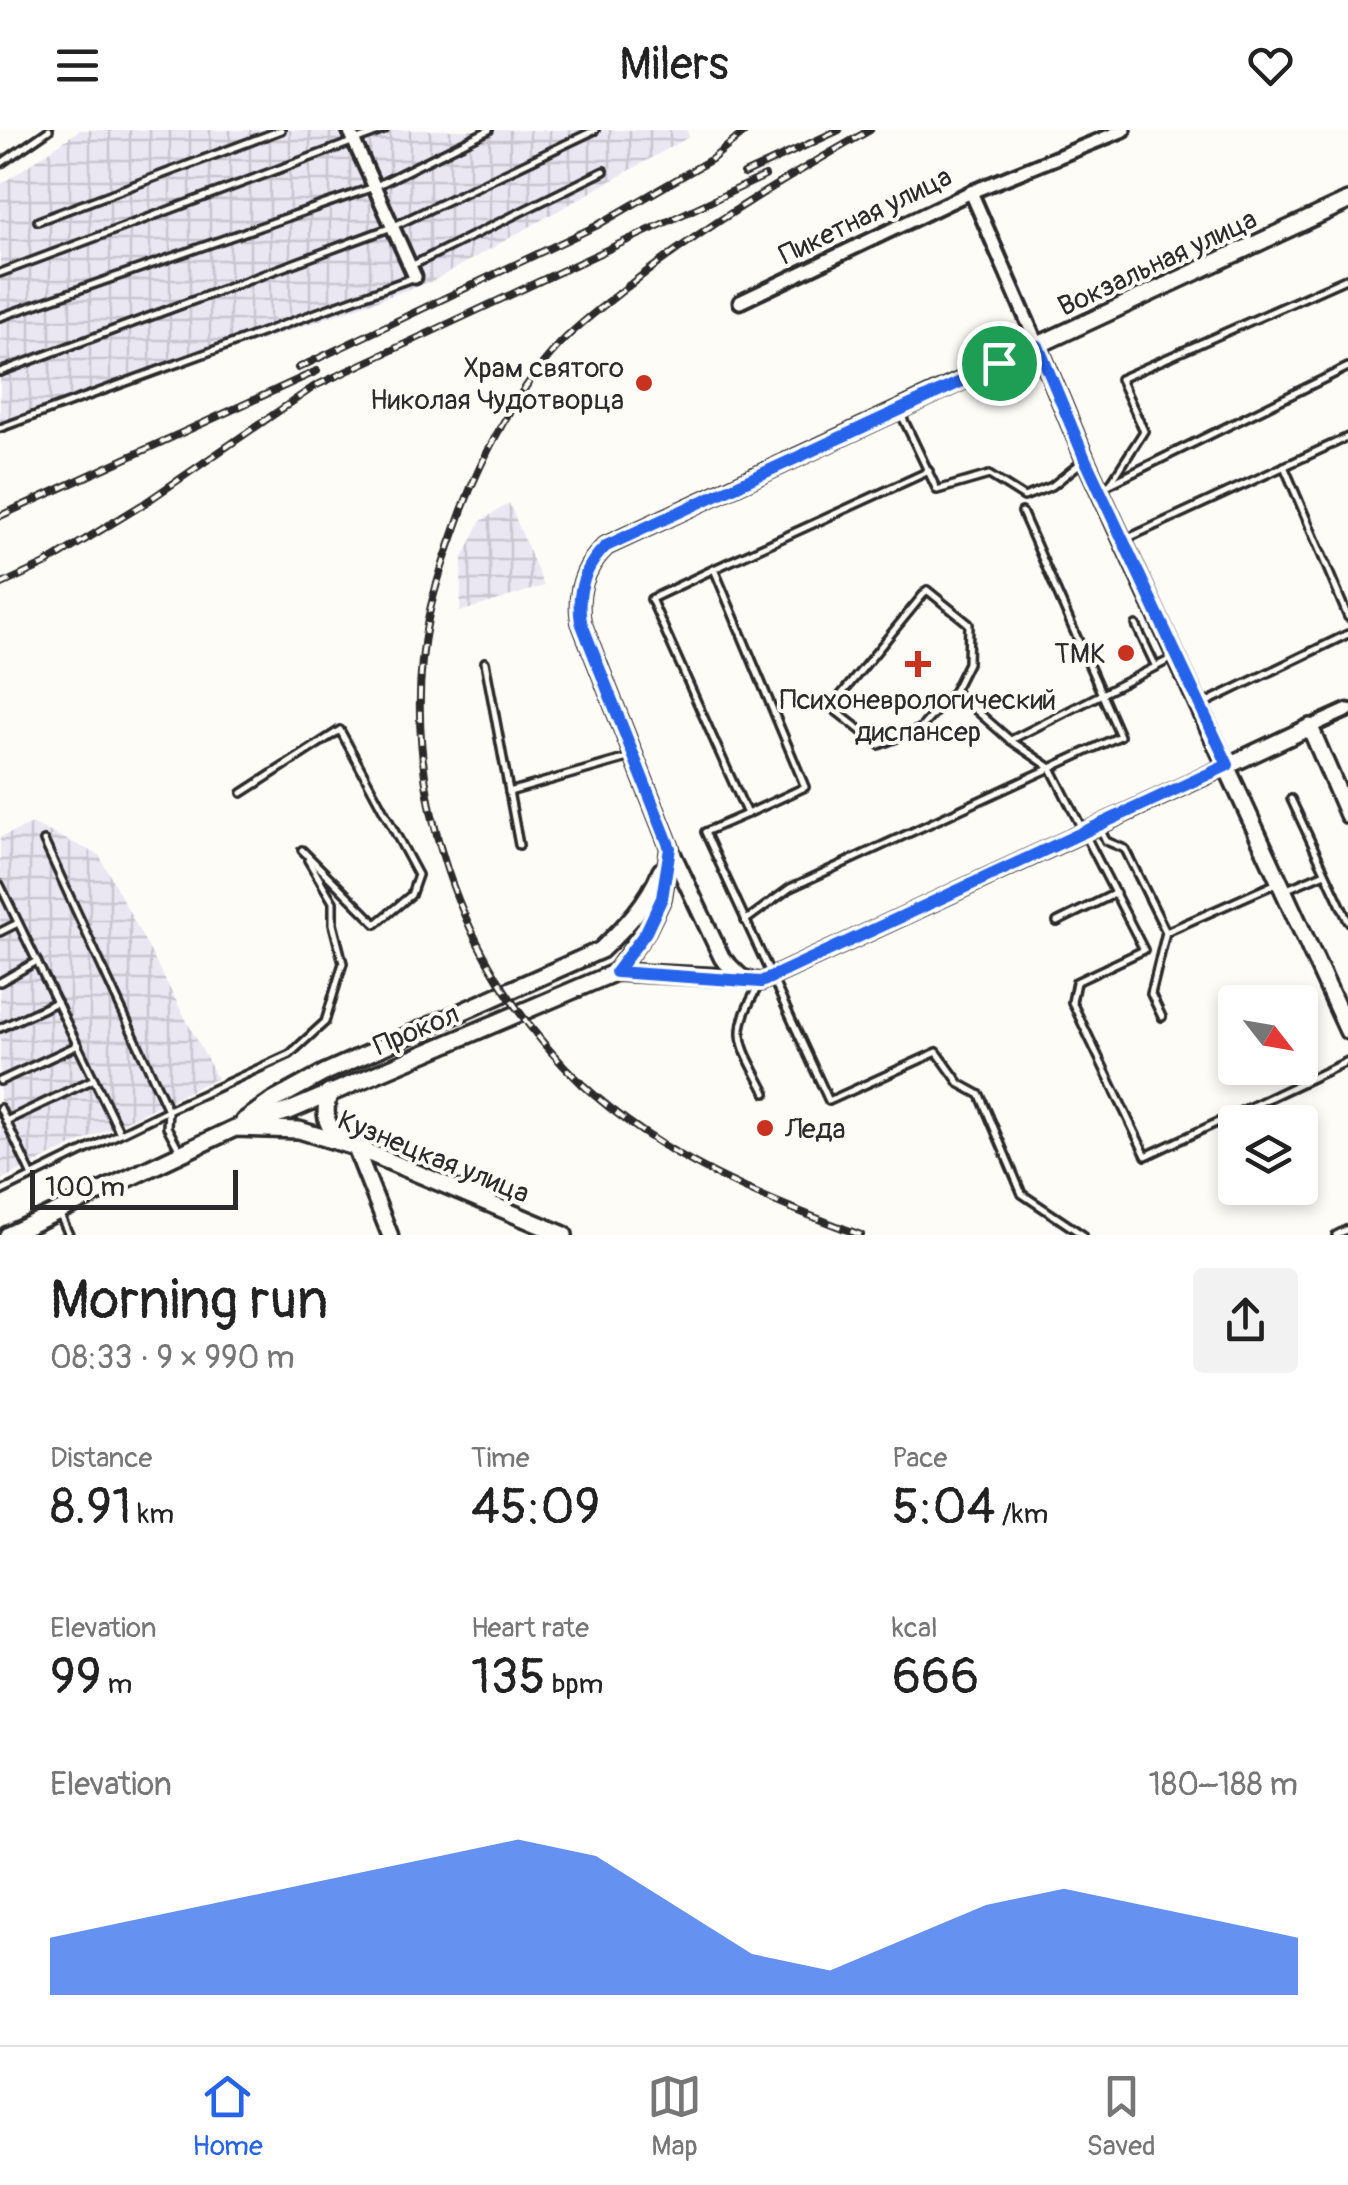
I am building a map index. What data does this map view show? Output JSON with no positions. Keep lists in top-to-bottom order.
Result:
{
  "streets": {
    "main road": ["Вокзальная улица", "Прокол", "Кузнецкая улица"],
    "street": ["Пикетная улица"]
  },
  "crossings": [
    ["Прокол", "Кузнецкая улица"]
  ],
  "places": {
    "other": ["Храм святого Николая Чудотворца", "ТМК", "Леда"],
    "health": ["Психоневрологический диспансер"]
  },
  "scale_bar": "100 m",
  "north": "bottom right",
  "page": {
    "header": "Milers",
    "scale": "100 m",
    "heading": ["Morning run", "08:33 · 9 × 990 m"],
    "stats": [
      ["Distance", "8.91 km"],
      ["Time", "45:09"],
      ["Pace", "5:04 /km"],
      ["Elevation", "99 m"],
      ["Heart rate", "135 bpm"],
      ["kcal", "666"]
    ],
    "chart": ["Elevation", "180–188 m"],
    "tabs": ["Home", "Map", "Saved"]
  }
}
